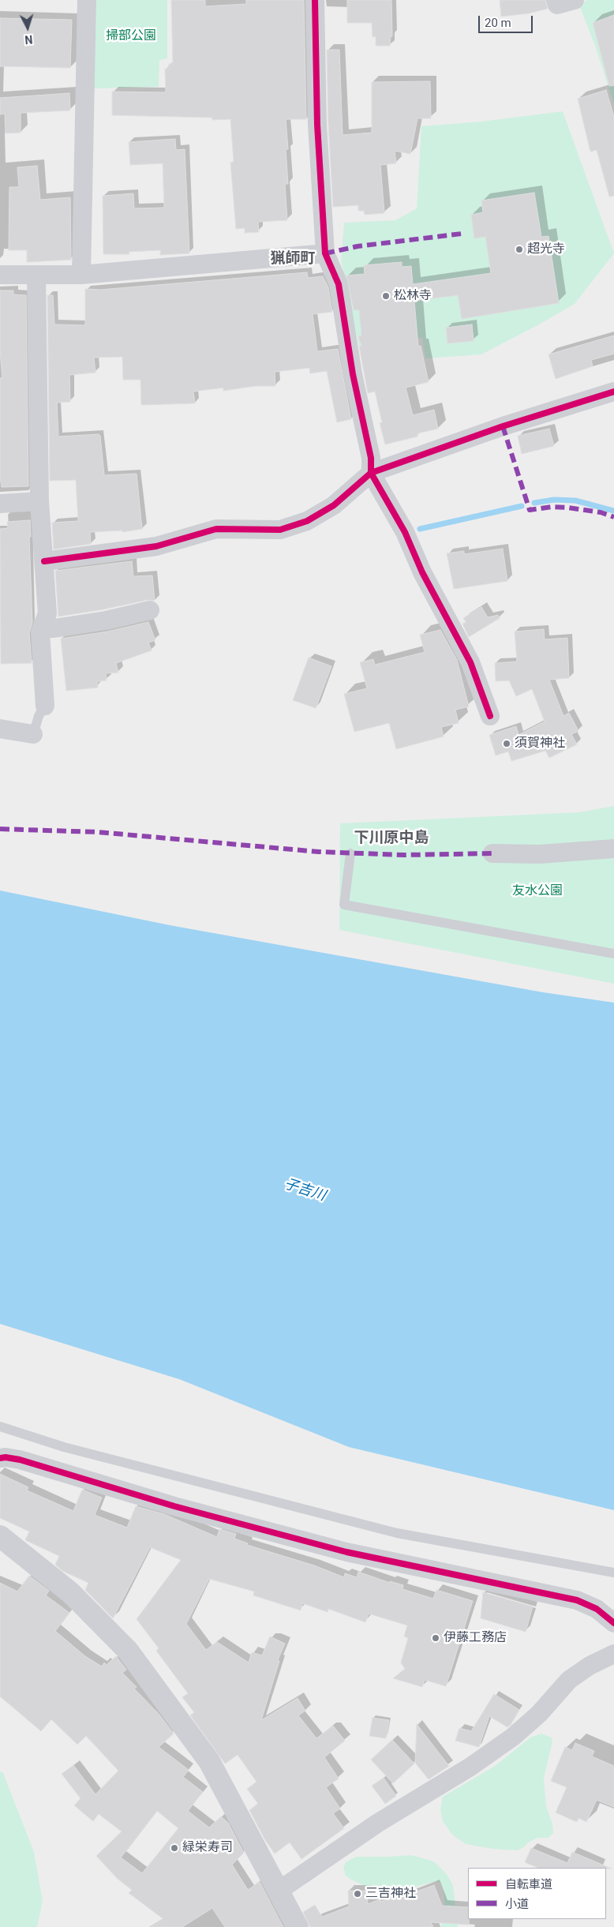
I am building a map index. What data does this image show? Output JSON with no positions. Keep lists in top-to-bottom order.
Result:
{
  "districts": ["猟師町", "下川原中島"],
  "water": ["子吉川"],
  "parks": ["掃部公園", "友水公園"],
  "places": [
    "超光寺",
    "松林寺",
    "須賀神社",
    "伊藤工務店",
    "緑栄寿司",
    "三吉神社"
  ],
  "legend": ["自転車道", "小道"],
  "scale_bar": "20 m",
  "north": "bottom"
}
